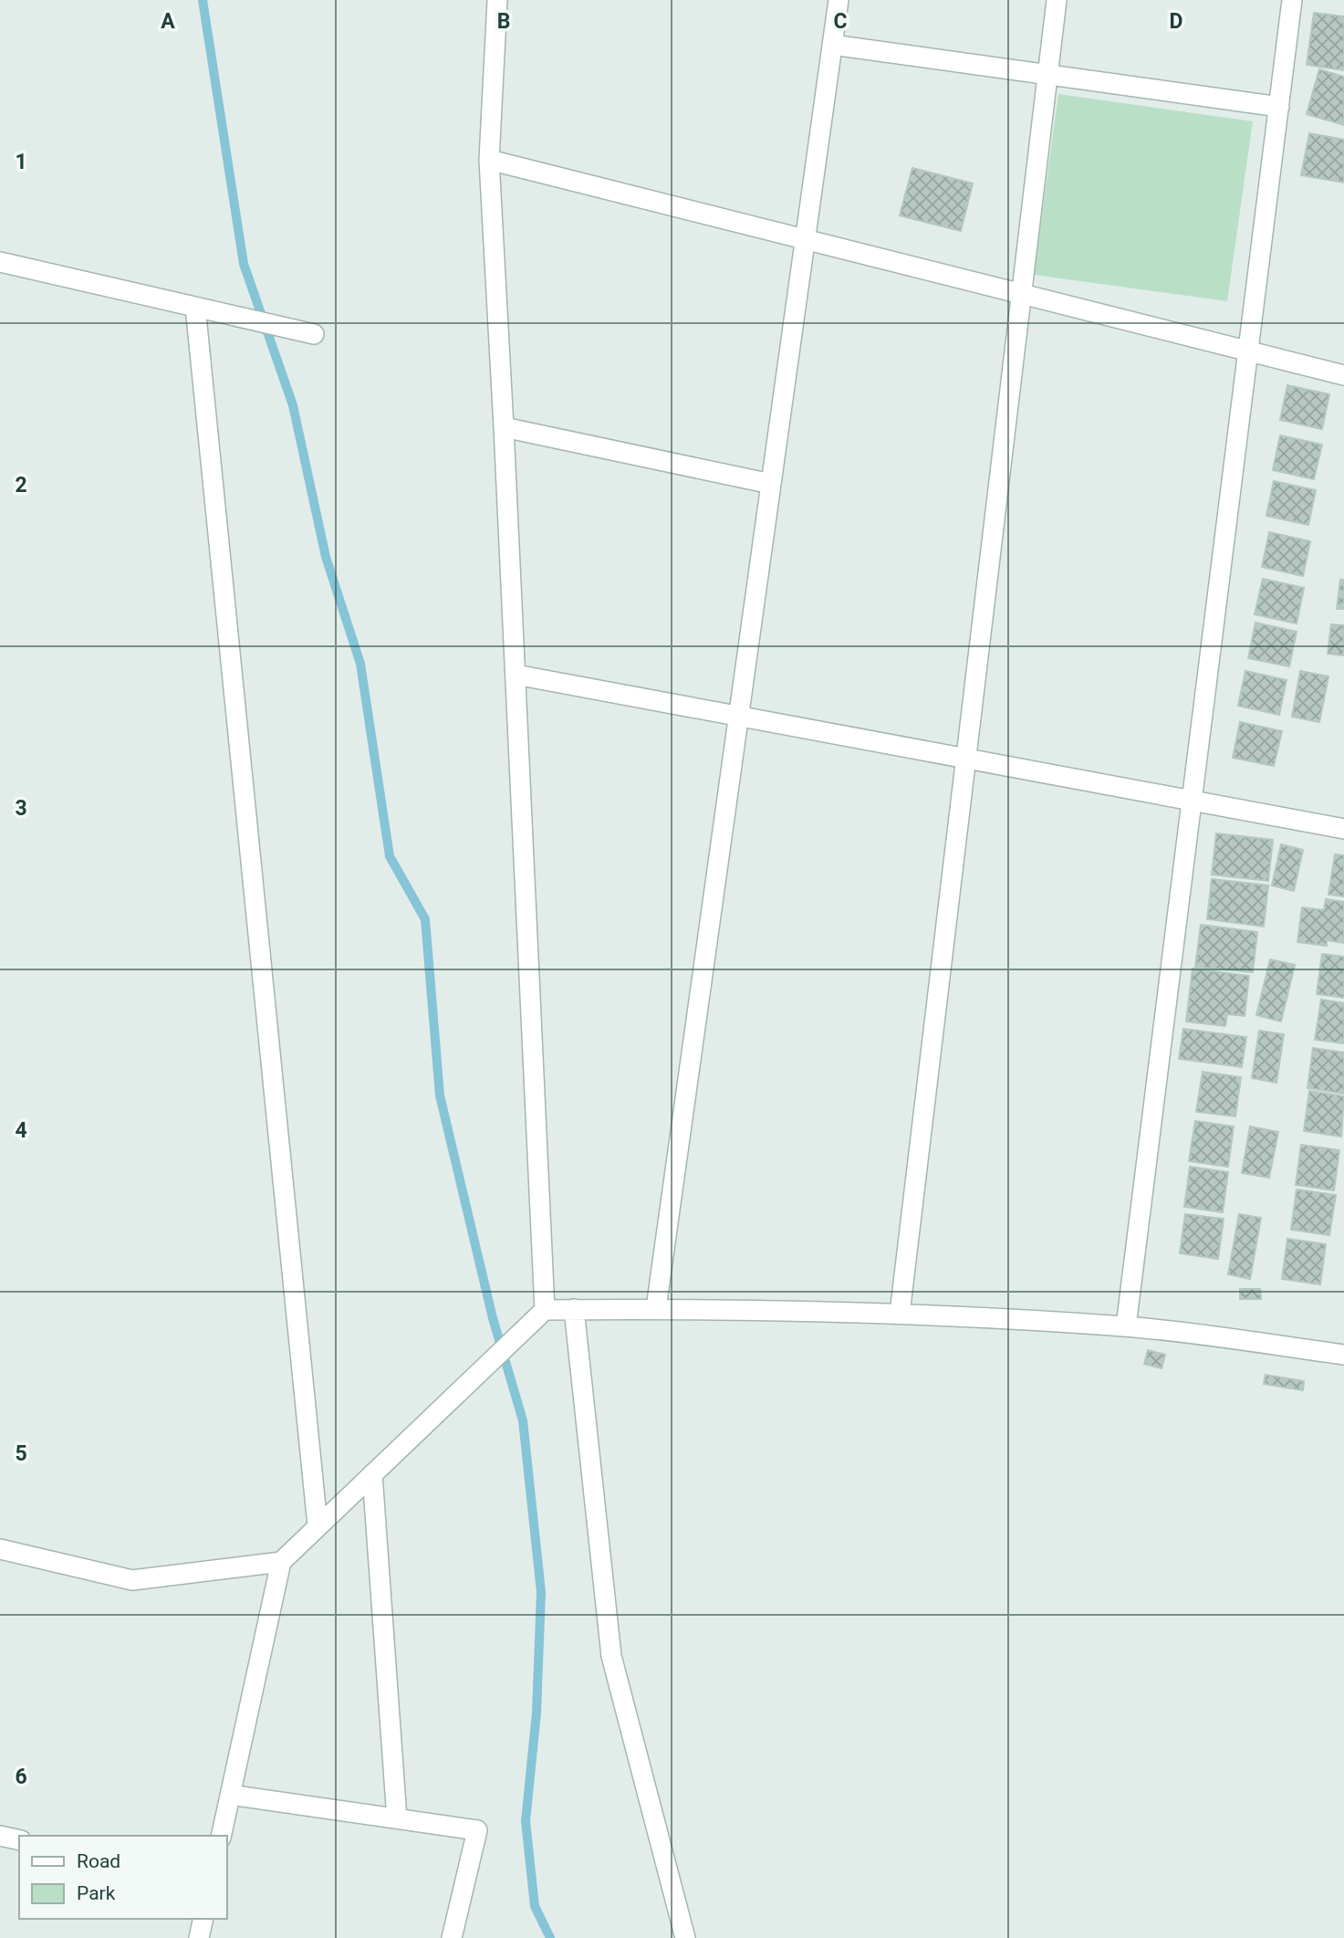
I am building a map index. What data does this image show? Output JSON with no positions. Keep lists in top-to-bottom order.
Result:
{
  "legend": ["Road", "Park"],
  "grid": {
    "columns": [
      "A",
      "B",
      "C",
      "D"
    ],
    "rows": [
      "1",
      "2",
      "3",
      "4",
      "5",
      "6"
    ]
  }
}
